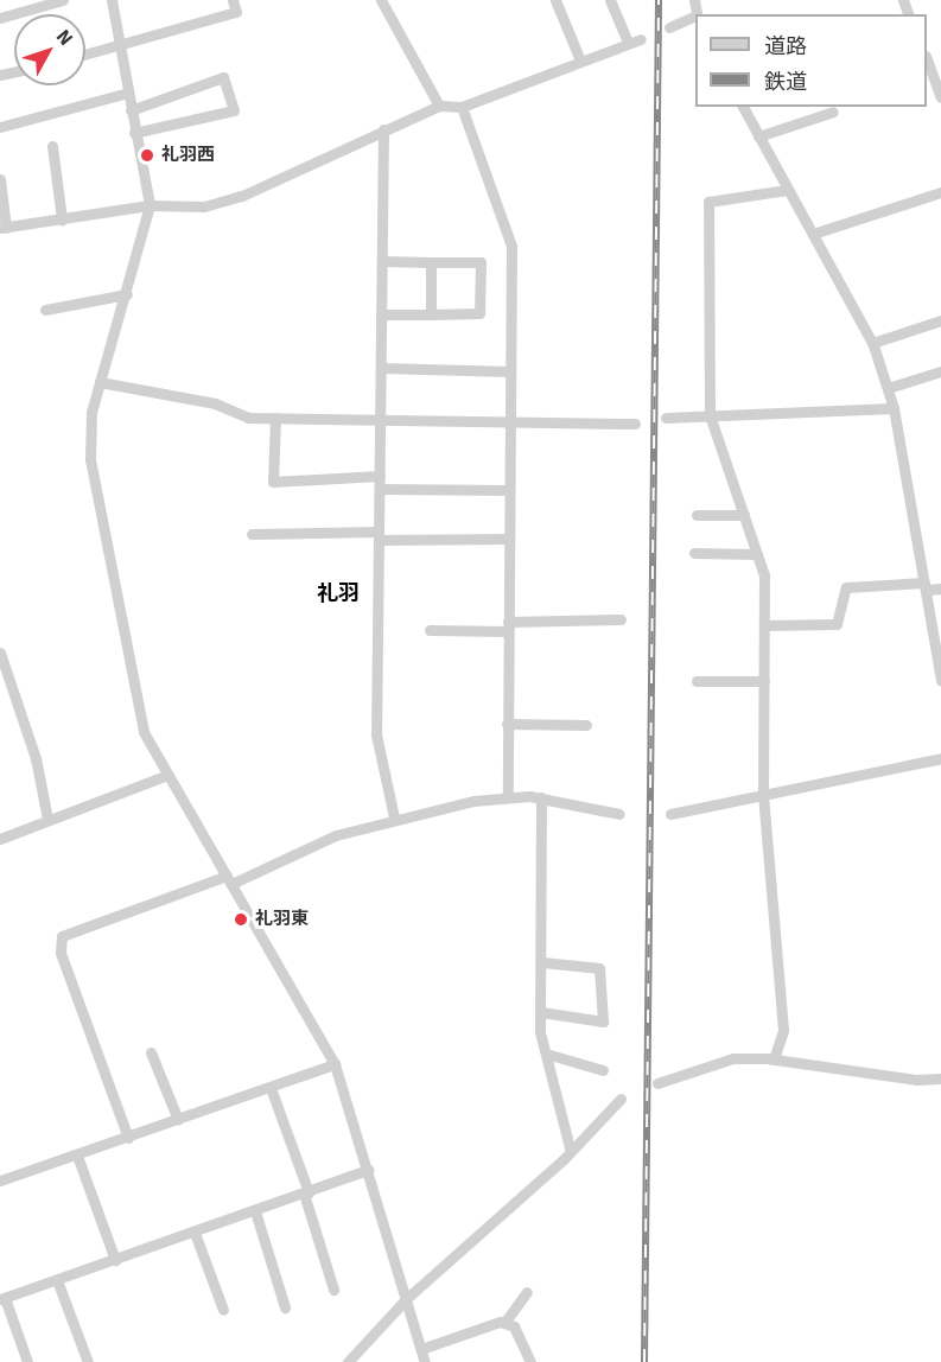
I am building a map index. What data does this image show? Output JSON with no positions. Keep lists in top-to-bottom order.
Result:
{
  "districts": ["礼羽"],
  "places": ["礼羽西", "礼羽東"],
  "legend": ["道路", "鉄道"],
  "north": "top right"
}
